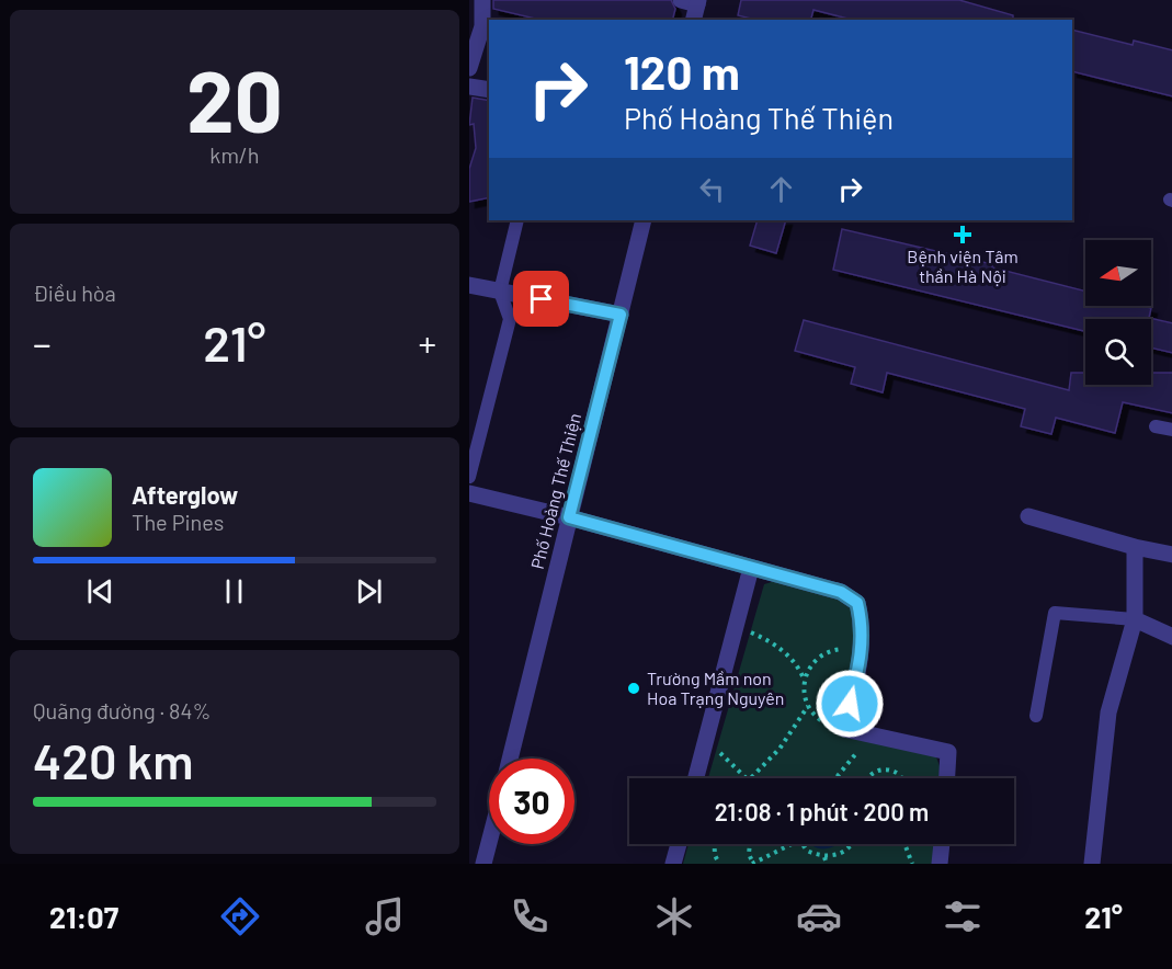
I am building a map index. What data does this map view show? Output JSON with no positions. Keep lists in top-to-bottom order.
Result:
{
  "streets": {
    "street": ["Phố Hoàng Thế Thiện"]
  },
  "places": {
    "health": ["Bệnh viện Tâm thần Hà Nội"],
    "other": ["Trường Mầm non Hoa Trạng Nguyên"]
  },
  "north": "left",
  "page": {
    "tile": [
      ["20", "km/h"],
      "Điều hòa",
      ["Quãng đường · 84%", "420 km"]
    ],
    "turn": ["120 m", "Phố Hoàng Thế Thiện"],
    "heat": ["−", "21°", "+"],
    "song": ["Afterglow", "The Pines"],
    "limit": "30",
    "trip": "21:08 · 1 phút · 200 m",
    "tabs": ["21:07", "21°"]
  }
}
